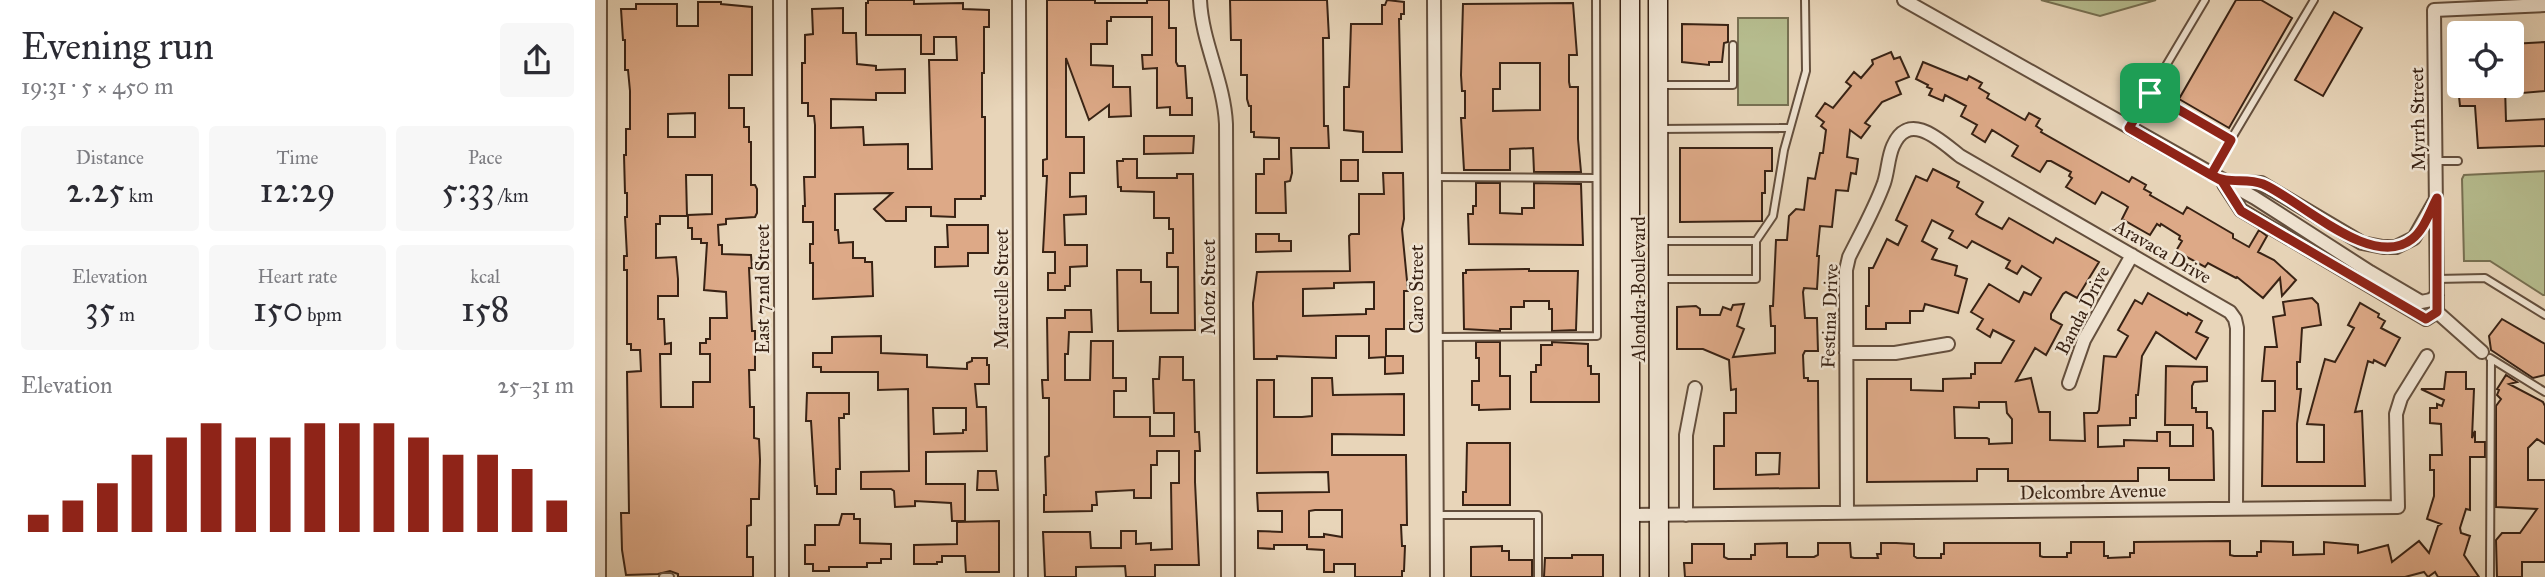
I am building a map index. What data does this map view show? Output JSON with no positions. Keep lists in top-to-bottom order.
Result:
{
  "streets": {
    "main road": ["Alondra Boulevard"],
    "street": [
      "Myrrh Street",
      "Aravaca Drive",
      "Motz Street",
      "East 72nd Street",
      "Marcelle Street",
      "Caro Street",
      "Banda Drive",
      "Festina Drive",
      "Delcombre Avenue"
    ]
  },
  "crossings": [
    ["Aravaca Drive", "Banda Drive"],
    ["Aravaca Drive", "Festina Drive"],
    ["Aravaca Drive", "Delcombre Avenue"],
    ["Alondra Boulevard", "Delcombre Avenue"],
    ["Festina Drive", "Delcombre Avenue"]
  ],
  "page": {
    "heading": ["Evening run", "19:31 · 5 × 450 m"],
    "stats": [
      ["Distance", "2.25 km"],
      ["Time", "12:29"],
      ["Pace", "5:33 /km"],
      ["Elevation", "35 m"],
      ["Heart rate", "150 bpm"],
      ["kcal", "158"]
    ],
    "chart": ["Elevation", "25–31 m"]
  }
}
